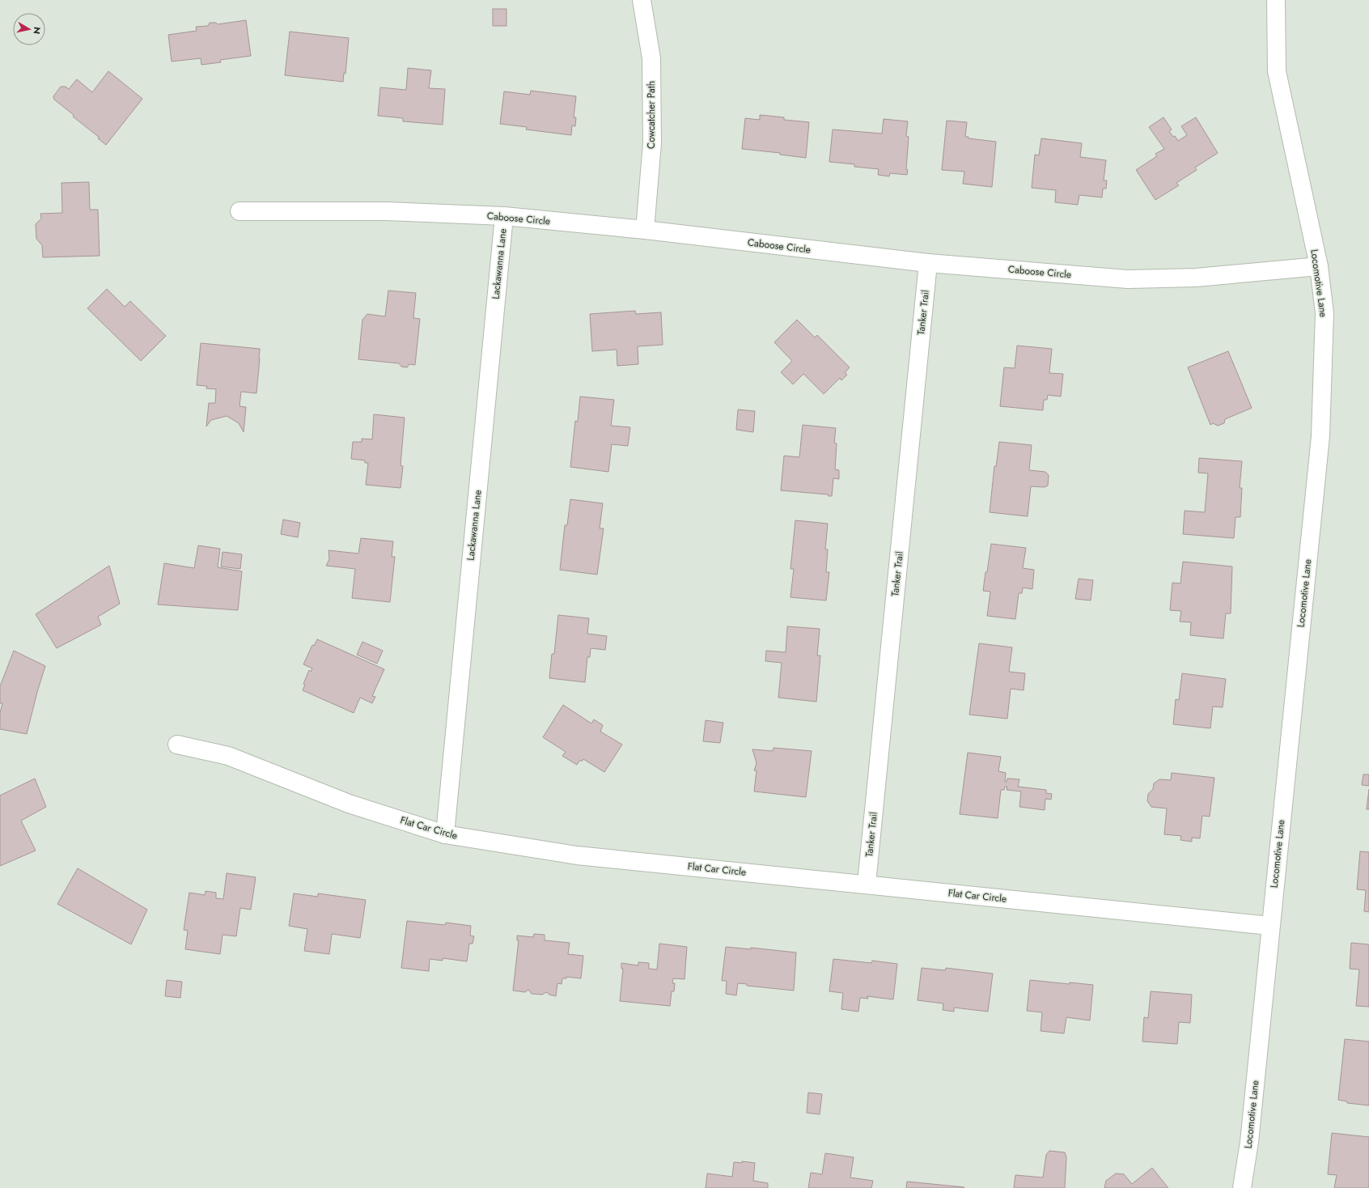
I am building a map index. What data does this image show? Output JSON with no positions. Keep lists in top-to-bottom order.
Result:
{
  "streets": {
    "street": [
      "Cowcatcher Path",
      "Caboose Circle",
      "Lackawanna Lane",
      "Locomotive Lane",
      "Tanker Trail",
      "Flat Car Circle"
    ]
  },
  "crossings": [
    ["Cowcatcher Path", "Caboose Circle"],
    ["Caboose Circle", "Lackawanna Lane"],
    ["Caboose Circle", "Locomotive Lane"],
    ["Caboose Circle", "Tanker Trail"],
    ["Lackawanna Lane", "Flat Car Circle"],
    ["Locomotive Lane", "Flat Car Circle"],
    ["Tanker Trail", "Flat Car Circle"]
  ],
  "north": "right"
}
